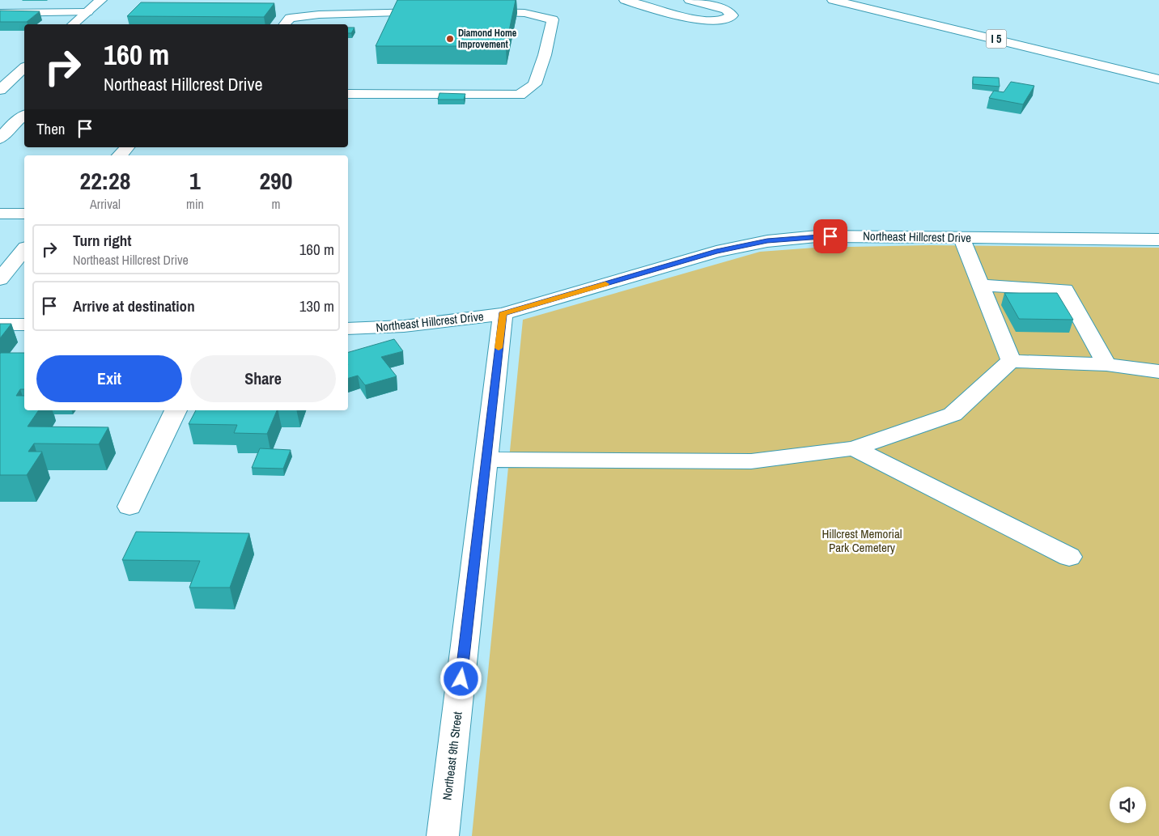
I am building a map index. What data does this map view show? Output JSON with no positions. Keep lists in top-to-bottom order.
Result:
{
  "streets": {
    "main road": ["I 5", "Northeast Hillcrest Drive", "Northeast 9th Street"]
  },
  "crossings": [
    ["Northeast Hillcrest Drive", "Northeast 9th Street"]
  ],
  "parks": ["Hillcrest Memorial Park Cemetery"],
  "places": ["Diamond Home Improvement"],
  "page": {
    "turn": ["160 m", "Northeast Hillcrest Drive"],
    "then": "Then",
    "eta": [
      "22:28",
      "Arrival",
      "1",
      "min",
      "290",
      "m"
    ],
    "list": [
      {
        "name": "Turn right",
        "note": "Northeast Hillcrest Drive",
        "value": "160 m"
      },
      {
        "name": "Arrive at destination",
        "value": "130 m"
      }
    ],
    "buttons": ["Exit", "Share"]
  }
}
